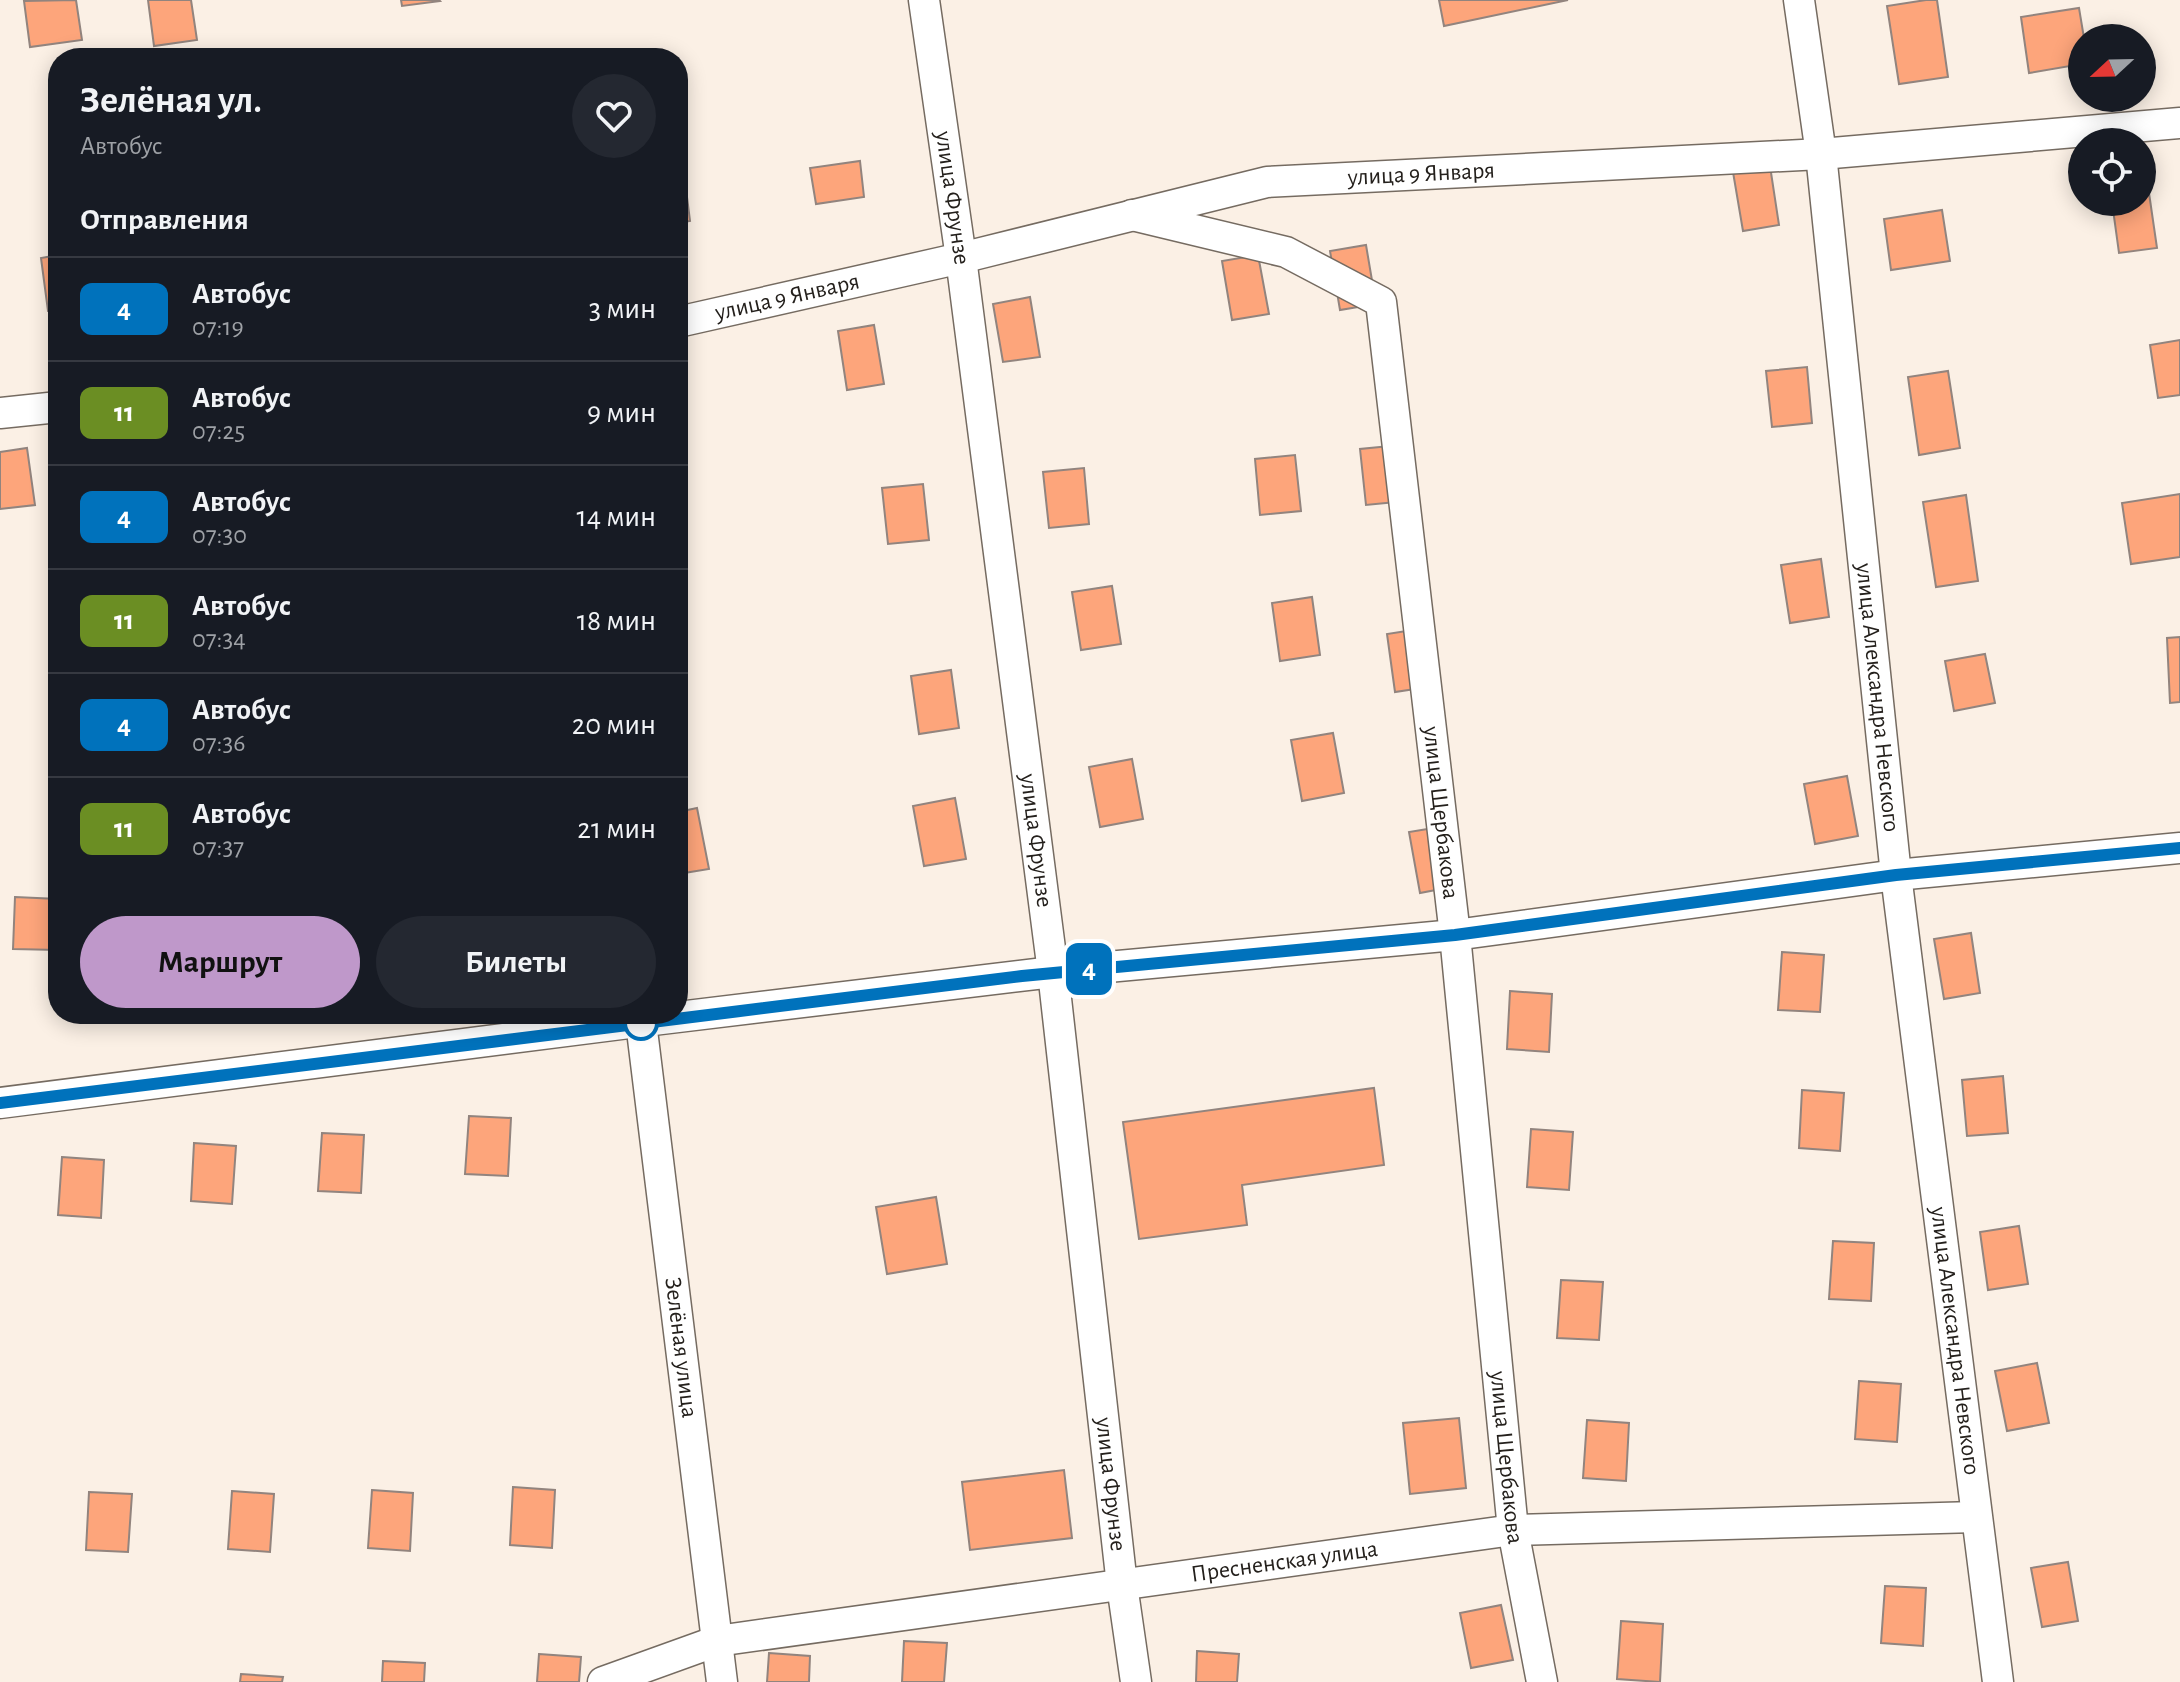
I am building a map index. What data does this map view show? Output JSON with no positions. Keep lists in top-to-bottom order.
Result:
{
  "streets": {
    "street": [
      "улица 9 Января",
      "улица Фрунзе",
      "улица Александра Невского",
      "улица Щербакова",
      "Зелёная улица",
      "Пресненская улица"
    ]
  },
  "crossings": [
    ["улица 9 Января", "улица Фрунзе"],
    ["улица 9 Января", "улица Александра Невского"],
    ["улица 9 Января", "улица Щербакова"],
    ["улица Фрунзе", "Пресненская улица"],
    ["улица Александра Невского", "Пресненская улица"],
    ["улица Щербакова", "Пресненская улица"],
    ["Зелёная улица", "Пресненская улица"]
  ],
  "lines": ["bus line 4"],
  "north": "left",
  "page": {
    "on_map": "4",
    "heading": [
      ["Зелёная ул.", "Автобус"],
      "Отправления"
    ],
    "list": [
      {
        "mark": "4",
        "name": "Автобус",
        "note": "07:19",
        "value": "3 мин"
      },
      {
        "mark": "11",
        "name": "Автобус",
        "note": "07:25",
        "value": "9 мин"
      },
      {
        "mark": "4",
        "name": "Автобус",
        "note": "07:30",
        "value": "14 мин"
      },
      {
        "mark": "11",
        "name": "Автобус",
        "note": "07:34",
        "value": "18 мин"
      },
      {
        "mark": "4",
        "name": "Автобус",
        "note": "07:36",
        "value": "20 мин"
      },
      {
        "mark": "11",
        "name": "Автобус",
        "note": "07:37",
        "value": "21 мин"
      }
    ],
    "buttons": ["Маршрут", "Билеты"]
  }
}
